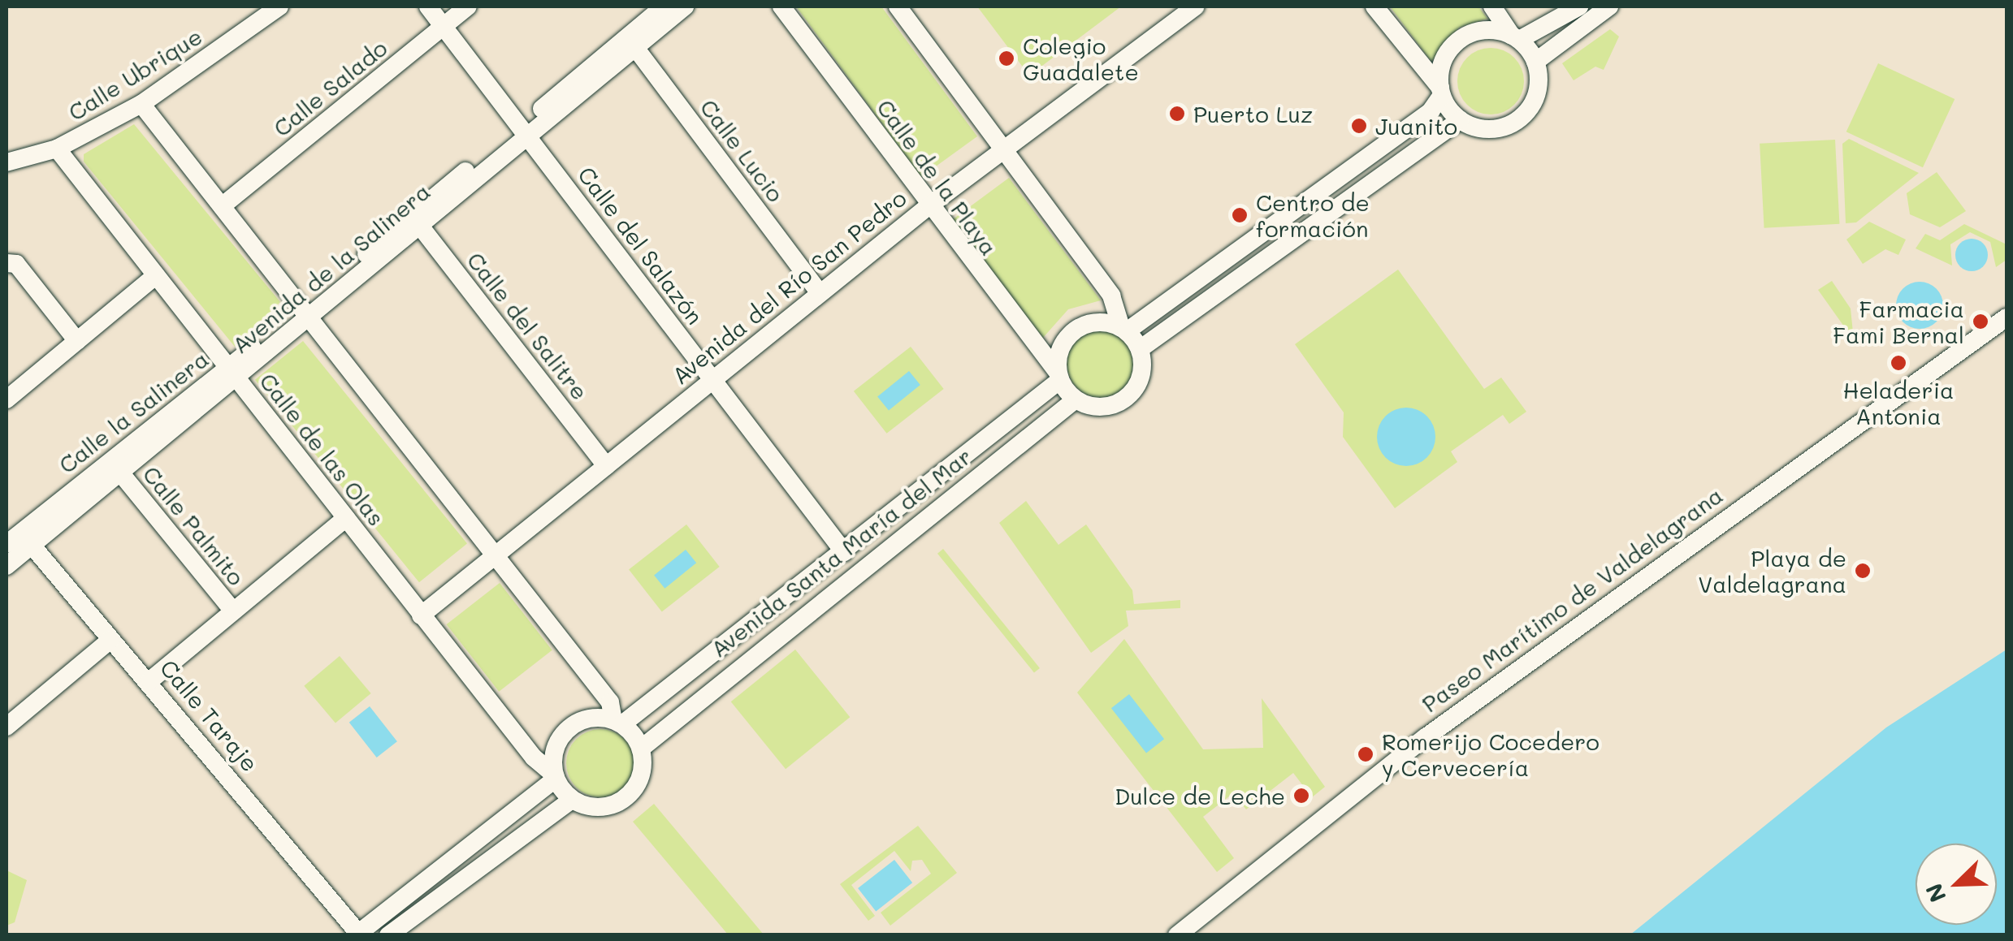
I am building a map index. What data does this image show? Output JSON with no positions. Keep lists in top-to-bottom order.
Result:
{
  "streets": {
    "street": [
      "Calle Ubrique",
      "Calle Salado",
      "Calle Lucio",
      "Calle de la Playa",
      "Calle del Salazón",
      "Avenida de la Salinera",
      "Avenida del Río San Pedro",
      "Calle del Salitre",
      "Calle la Salinera",
      "Calle de las Olas",
      "Calle Palmito",
      "Avenida Santa María del Mar",
      "Paseo Marítimo de Valdelagrana",
      "Calle Taraje"
    ]
  },
  "crossings": [
    ["Calle Ubrique", "Calle de las Olas"],
    ["Calle Salado", "Calle del Salazón"],
    ["Calle Lucio", "Avenida de la Salinera"],
    ["Calle Lucio", "Avenida del Río San Pedro"],
    ["Calle de la Playa", "Avenida del Río San Pedro"],
    ["Calle de la Playa", "Avenida Santa María del Mar"],
    ["Calle del Salazón", "Avenida de la Salinera"],
    ["Calle del Salazón", "Avenida del Río San Pedro"],
    ["Calle del Salazón", "Avenida Santa María del Mar"],
    ["Avenida de la Salinera", "Calle del Salitre"],
    ["Avenida de la Salinera", "Calle la Salinera"],
    ["Avenida de la Salinera", "Calle de las Olas"],
    ["Avenida de la Salinera", "Calle Palmito"],
    ["Avenida de la Salinera", "Calle Taraje"],
    ["Avenida del Río San Pedro", "Calle del Salitre"],
    ["Avenida del Río San Pedro", "Calle de las Olas"],
    ["Calle la Salinera", "Calle de las Olas"],
    ["Calle la Salinera", "Calle Taraje"],
    ["Calle de las Olas", "Avenida Santa María del Mar"]
  ],
  "places": [
    "Colegio Guadalete",
    "Puerto Luz",
    "Juanito",
    "Centro de formación",
    "Farmacia Fami Bernal",
    "Heladeria Antonia",
    "Playa de Valdelagrana",
    "Romerijo Cocedero y Cervecería",
    "Dulce de Leche"
  ],
  "north": "bottom left"
}
